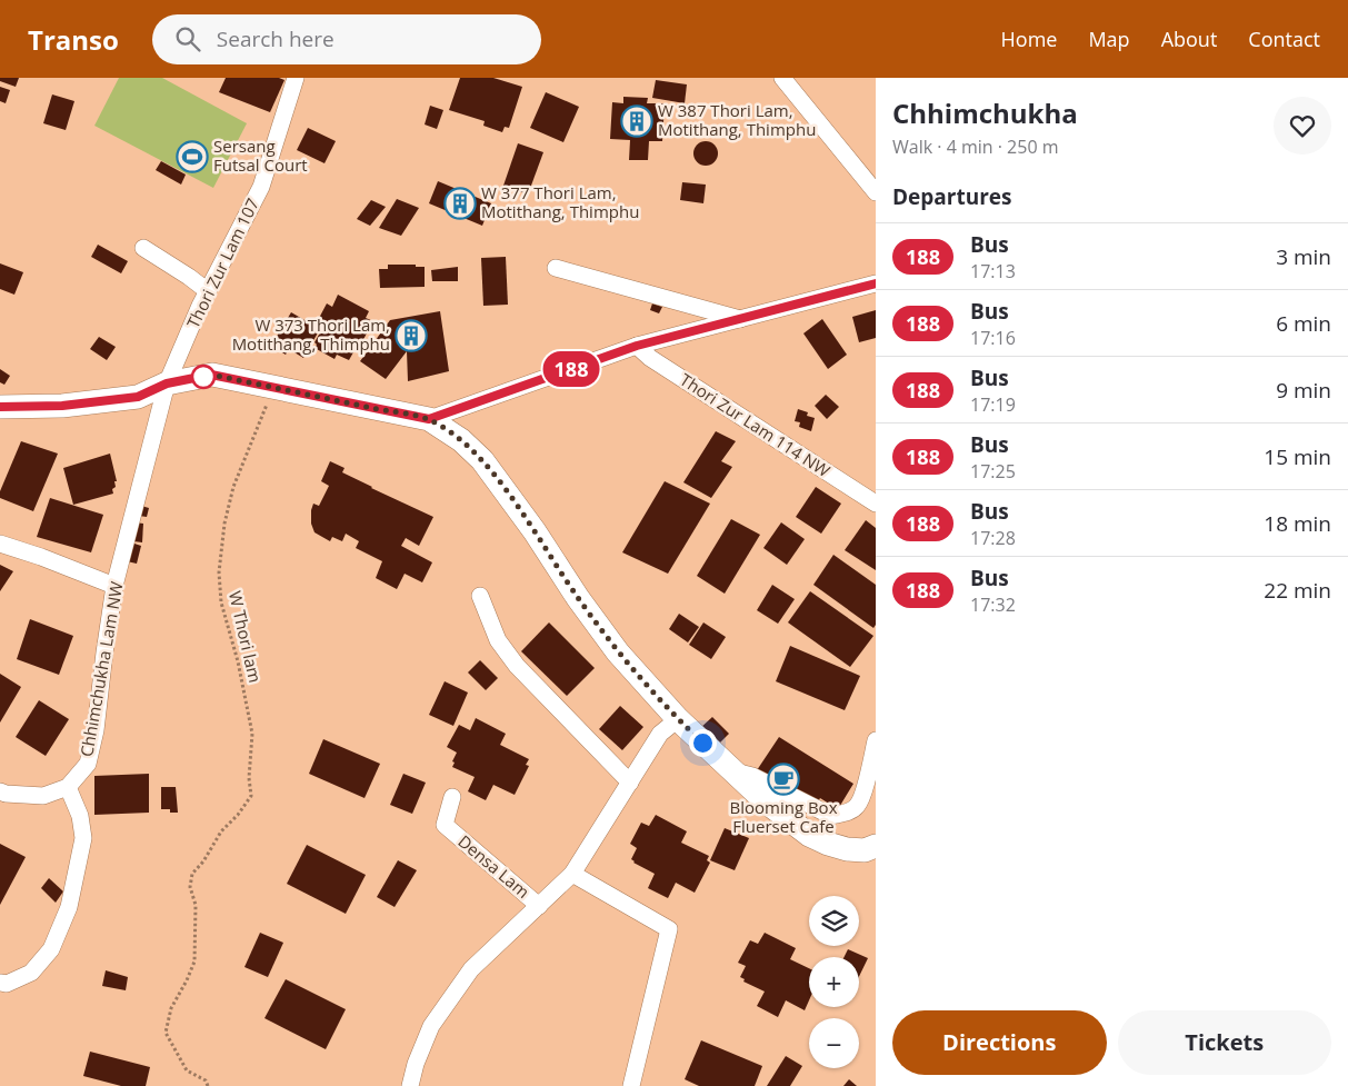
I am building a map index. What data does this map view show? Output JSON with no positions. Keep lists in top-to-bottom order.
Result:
{
  "streets": {
    "street": [
      "Thori Zur Lam 107",
      "Thori Zur Lam 114 NW",
      "Chhimchukha Lam NW",
      "Densa Lam"
    ],
    "path": ["W Thori lam"]
  },
  "crossings": [
    ["Thori Zur Lam 107", "Chhimchukha Lam NW"]
  ],
  "places": {
    "building": ["W 387 Thori Lam, Motithang, Thimphu", "W 377 Thori Lam, Motithang, Thimphu", "W 373 Thori Lam, Motithang, Thimphu"],
    "sports": ["Sersang Futsal Court"],
    "cafe": ["Blooming Box Fluerset Cafe"]
  },
  "lines": ["bus line 188"],
  "page": {
    "header": "Transo",
    "search": "Search here",
    "nav": [
      "Home",
      "Map",
      "About",
      "Contact"
    ],
    "on_map": "188",
    "heading": [
      ["Chhimchukha", "Walk · 4 min · 250 m"],
      "Departures"
    ],
    "list": [
      {
        "mark": "188",
        "name": "Bus",
        "note": "17:13",
        "value": "3 min"
      },
      {
        "mark": "188",
        "name": "Bus",
        "note": "17:16",
        "value": "6 min"
      },
      {
        "mark": "188",
        "name": "Bus",
        "note": "17:19",
        "value": "9 min"
      },
      {
        "mark": "188",
        "name": "Bus",
        "note": "17:25",
        "value": "15 min"
      },
      {
        "mark": "188",
        "name": "Bus",
        "note": "17:28",
        "value": "18 min"
      },
      {
        "mark": "188",
        "name": "Bus",
        "note": "17:32",
        "value": "22 min"
      }
    ],
    "map_buttons": ["+", "−"],
    "buttons": ["Directions", "Tickets"]
  }
}
